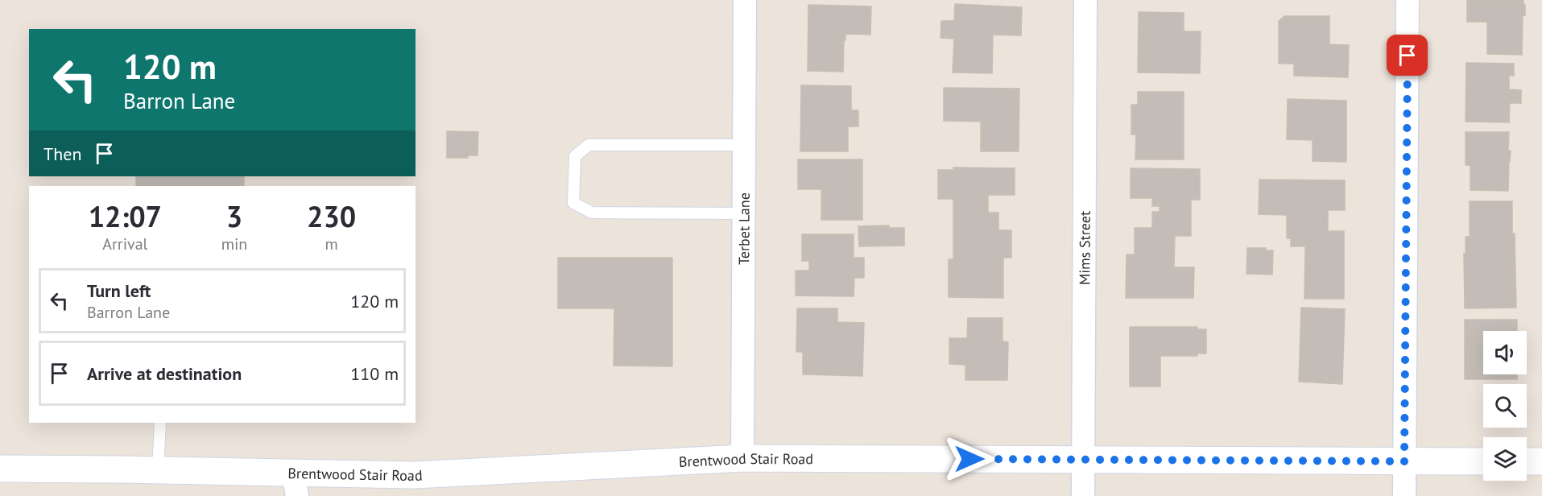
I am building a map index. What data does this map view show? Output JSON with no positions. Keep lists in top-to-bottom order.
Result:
{
  "streets": {
    "main road": ["Brentwood Stair Road"],
    "street": ["Terbet Lane", "Mims Street"]
  },
  "crossings": [
    ["Terbet Lane", "Brentwood Stair Road"],
    ["Mims Street", "Brentwood Stair Road"]
  ],
  "page": {
    "turn": ["120 m", "Barron Lane"],
    "then": "Then",
    "eta": [
      "12:07",
      "Arrival",
      "3",
      "min",
      "230",
      "m"
    ],
    "list": [
      {
        "name": "Turn left",
        "note": "Barron Lane",
        "value": "120 m"
      },
      {
        "name": "Arrive at destination",
        "value": "110 m"
      }
    ]
  }
}
